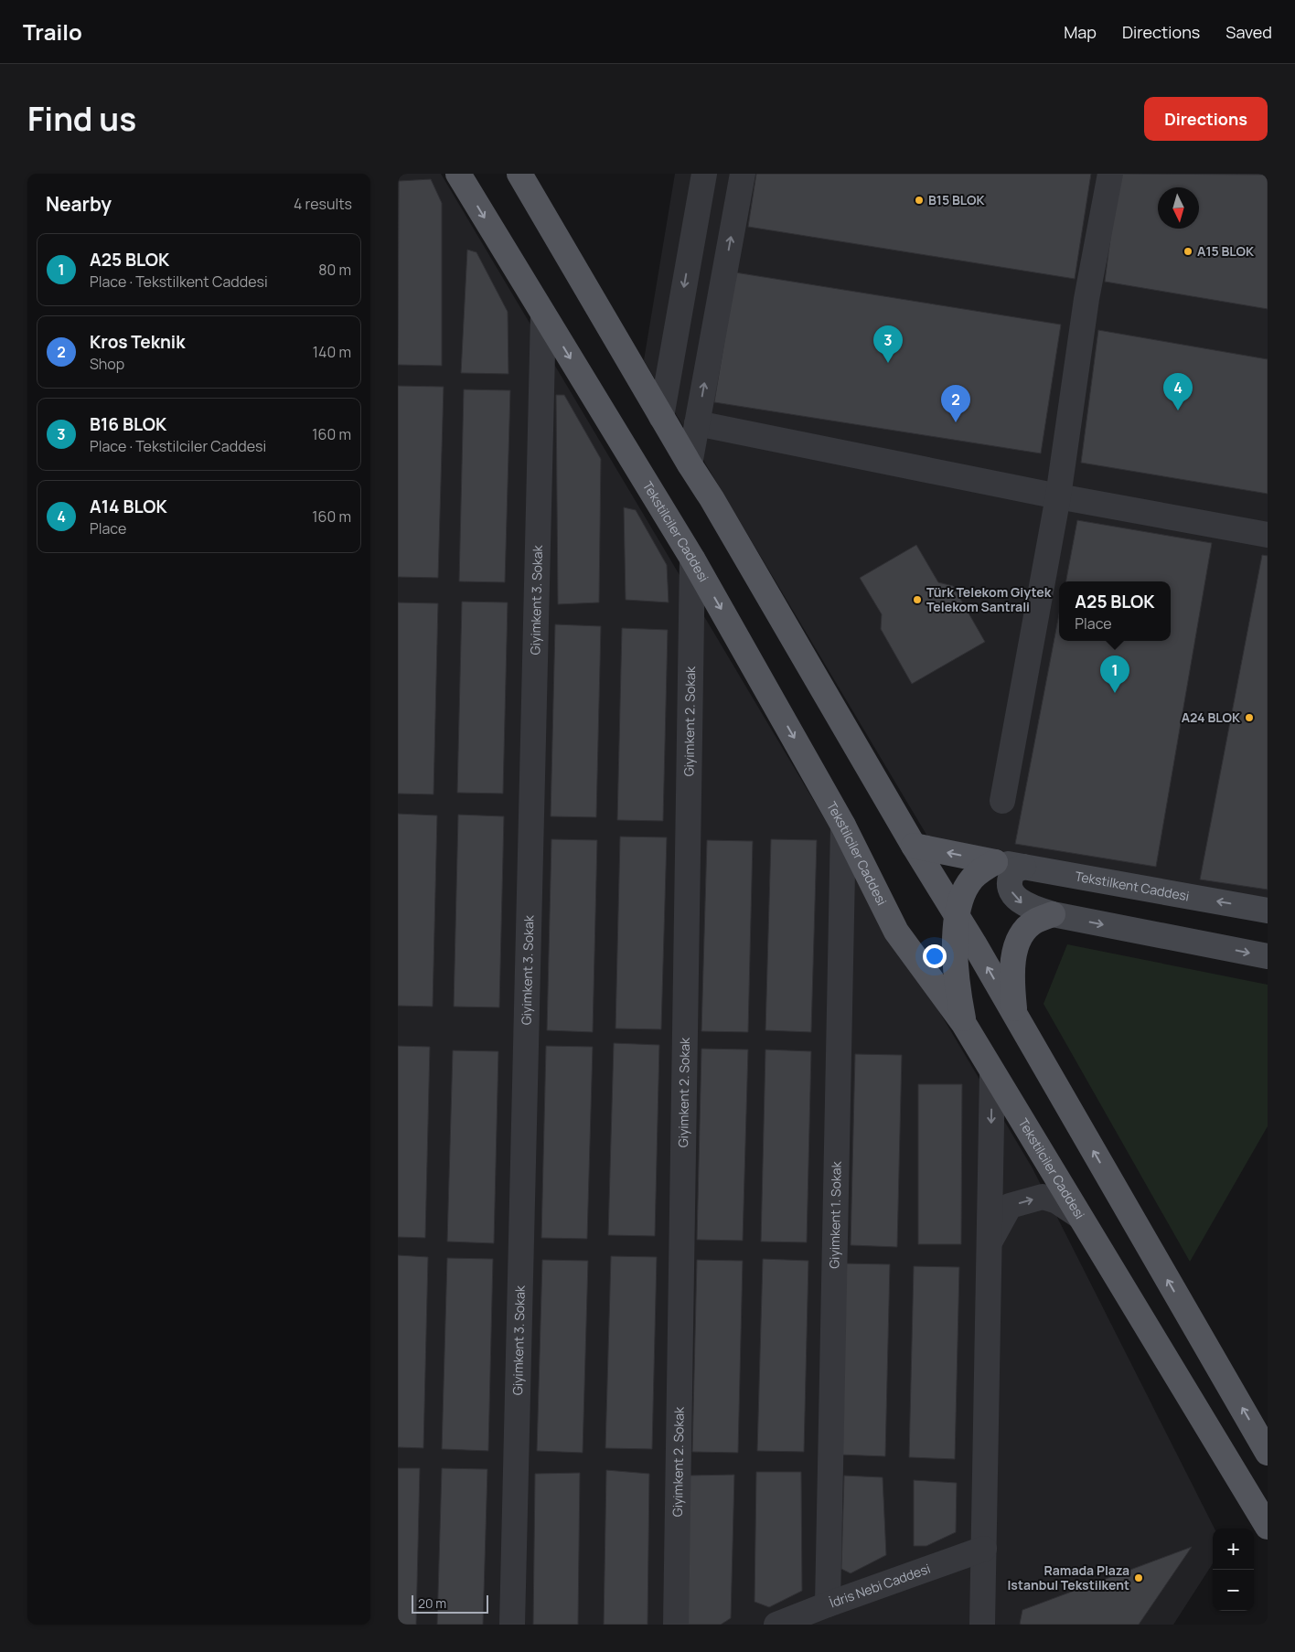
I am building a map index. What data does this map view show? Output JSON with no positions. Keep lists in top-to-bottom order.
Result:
{
  "streets": {
    "main road": ["Tekstilciler Caddesi", "Tekstilkent Caddesi"],
    "street": [
      "Giyimkent 3. Sokak",
      "Giyimkent 2. Sokak",
      "Giyimkent 1. Sokak",
      "İdris Nebi Caddesi"
    ]
  },
  "crossings": [
    ["Tekstilciler Caddesi", "Giyimkent 3. Sokak"],
    ["Tekstilciler Caddesi", "Giyimkent 2. Sokak"],
    ["Tekstilciler Caddesi", "Giyimkent 1. Sokak"],
    ["Giyimkent 1. Sokak", "İdris Nebi Caddesi"]
  ],
  "places": [
    "B15 BLOK",
    "A15 BLOK",
    "Türk Telekom Giytek Telekom Santrali",
    "A24 BLOK",
    "Ramada Plaza Istanbul Tekstilkent"
  ],
  "scale_bar": "20 m",
  "north": "bottom",
  "page": {
    "header": "Trailo",
    "nav": ["Map", "Directions", "Saved"],
    "title": "Find us",
    "buttons": "Directions",
    "heading": ["Nearby", "4 results"],
    "list": [
      {
        "mark": "1",
        "name": "A25 BLOK",
        "note": "Place · Tekstilkent Caddesi",
        "value": "80 m"
      },
      {
        "mark": "2",
        "name": "Kros Teknik",
        "note": "Shop",
        "value": "140 m"
      },
      {
        "mark": "3",
        "name": "B16 BLOK",
        "note": "Place · Tekstilciler Caddesi",
        "value": "160 m"
      },
      {
        "mark": "4",
        "name": "A14 BLOK",
        "note": "Place",
        "value": "160 m"
      }
    ],
    "pins": [
      "3",
      "4",
      "2",
      "1"
    ],
    "popup": ["A25 BLOK", "Place"],
    "map_buttons": ["+", "−"],
    "scale": "20 m"
  }
}
